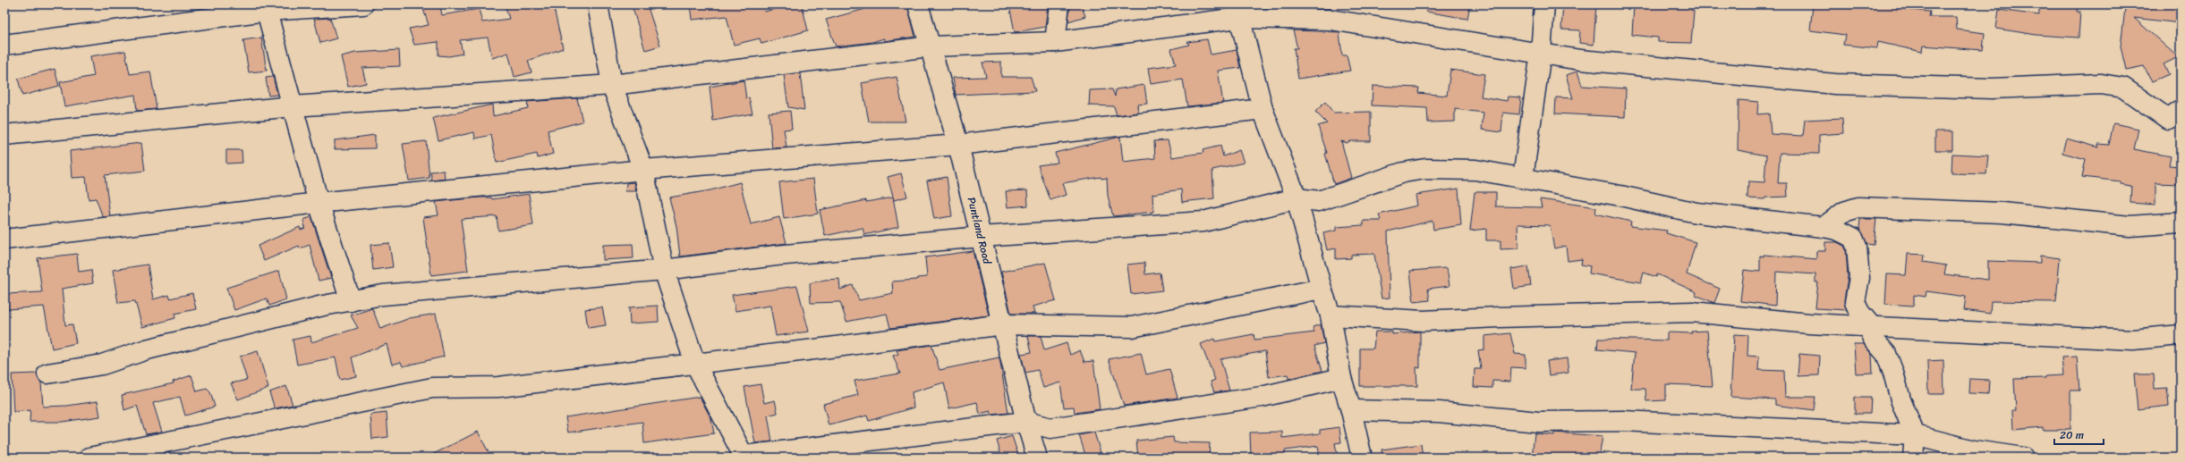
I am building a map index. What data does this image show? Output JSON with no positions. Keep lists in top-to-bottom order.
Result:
{
  "streets": {
    "street": ["Puntland Road"]
  },
  "scale_bar": "20 m"
}
